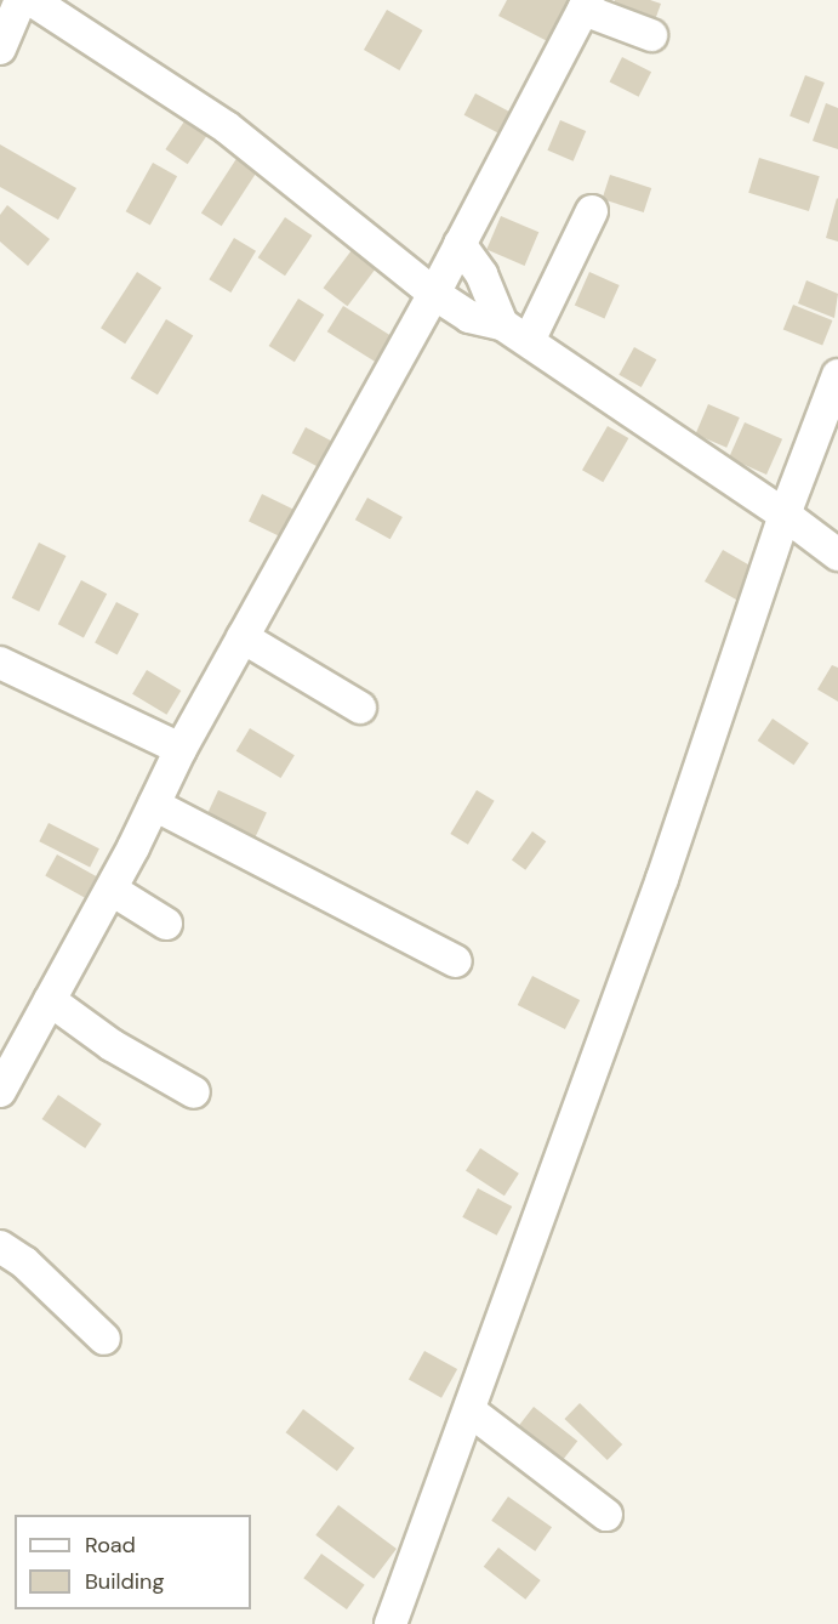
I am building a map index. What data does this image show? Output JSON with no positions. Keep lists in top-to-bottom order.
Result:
{
  "legend": ["Road", "Building"]
}
